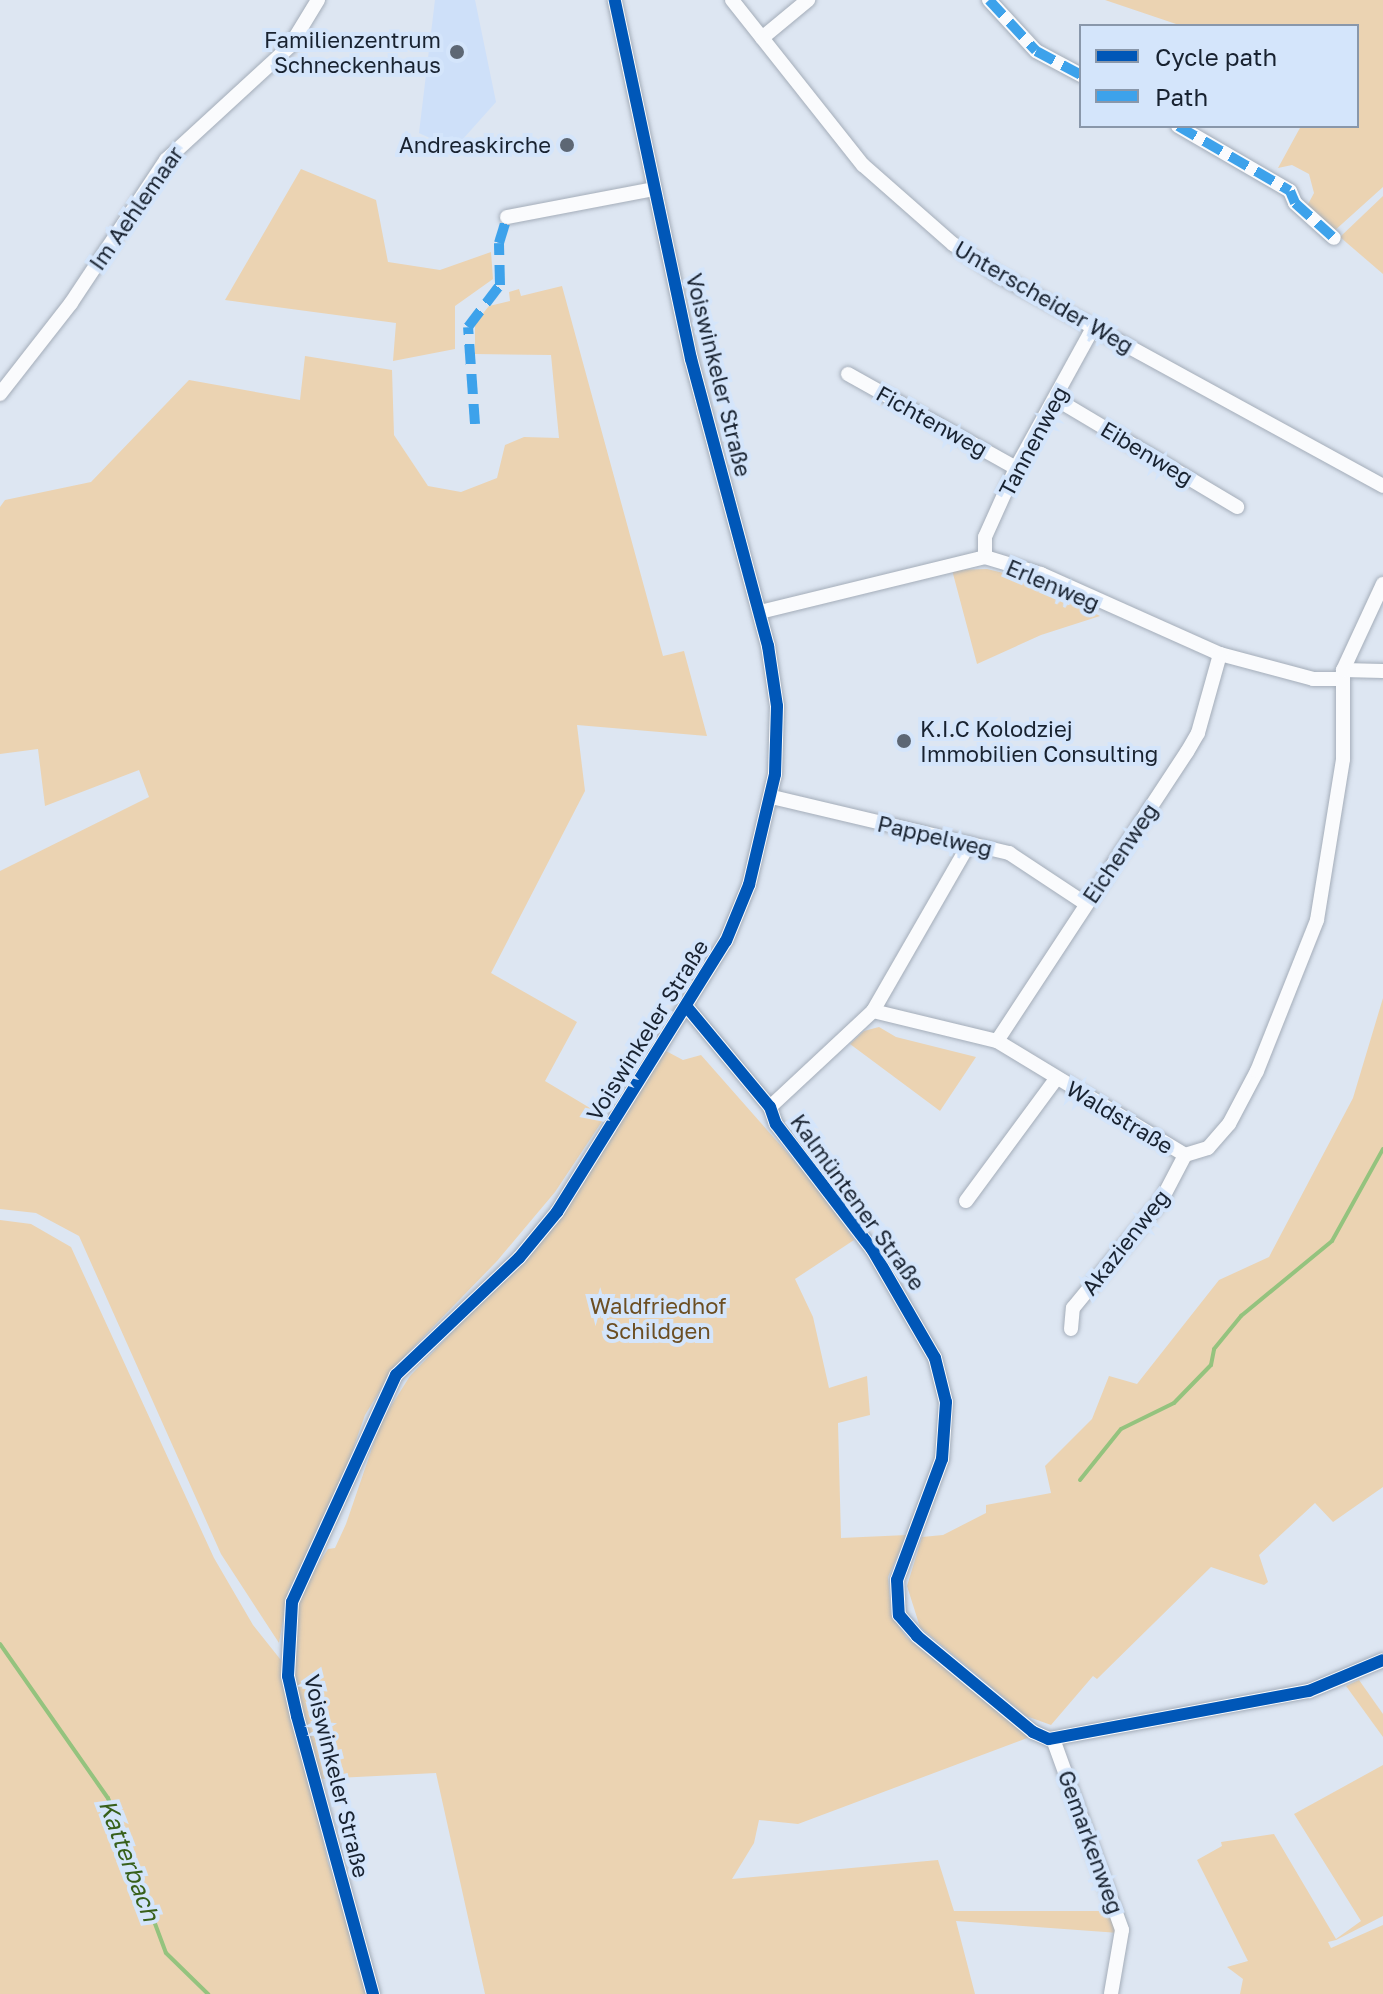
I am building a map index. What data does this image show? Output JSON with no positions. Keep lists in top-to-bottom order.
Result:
{
  "streets": {
    "street": [
      "Im Aehlemaar",
      "Unterscheider Weg",
      "Voiswinkeler Straße",
      "Fichtenweg",
      "Tannenweg",
      "Eibenweg",
      "Erlenweg",
      "Pappelweg",
      "Eichenweg",
      "Waldstraße",
      "Kalmüntener Straße",
      "Akazienweg",
      "Gemarkenweg"
    ]
  },
  "crossings": [
    ["Unterscheider Weg", "Tannenweg"],
    ["Voiswinkeler Straße", "Erlenweg"],
    ["Voiswinkeler Straße", "Pappelweg"],
    ["Voiswinkeler Straße", "Kalmüntener Straße"],
    ["Fichtenweg", "Tannenweg"],
    ["Tannenweg", "Eibenweg"],
    ["Tannenweg", "Erlenweg"],
    ["Erlenweg", "Eichenweg"],
    ["Erlenweg", "Waldstraße"],
    ["Pappelweg", "Eichenweg"],
    ["Eichenweg", "Waldstraße"],
    ["Waldstraße", "Akazienweg"],
    ["Kalmüntener Straße", "Gemarkenweg"]
  ],
  "water": ["Katterbach"],
  "parks": ["Waldfriedhof Schildgen"],
  "places": ["Familienzentrum Schneckenhaus", "Andreaskirche", "K.I.C Kolodziej Immobilien Consulting"],
  "legend": ["Cycle path", "Path"]
}
